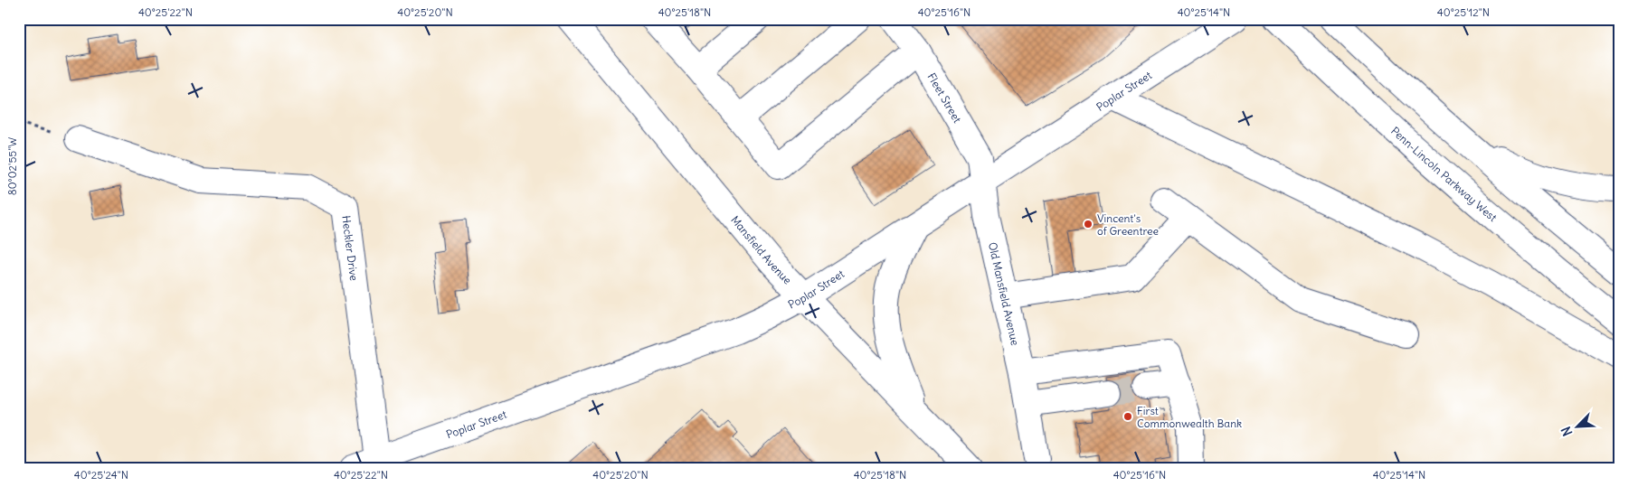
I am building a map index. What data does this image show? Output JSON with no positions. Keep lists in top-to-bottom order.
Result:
{
  "streets": {
    "main road": [
      "Poplar Street",
      "Fleet Street",
      "Penn-Lincoln Parkway West",
      "Heckler Drive",
      "Mansfield Avenue",
      "Old Mansfield Avenue"
    ]
  },
  "crossings": [
    ["Poplar Street", "Fleet Street"],
    ["Poplar Street", "Heckler Drive"],
    ["Poplar Street", "Mansfield Avenue"],
    ["Poplar Street", "Old Mansfield Avenue"],
    ["Fleet Street", "Old Mansfield Avenue"]
  ],
  "places": ["Vincent's of Greentree", "First Commonwealth Bank"],
  "north": "bottom left",
  "coordinates": [
    "40°25'22\"N",
    "40°25'20\"N",
    "40°25'18\"N",
    "40°25'16\"N",
    "40°25'14\"N",
    "40°25'12\"N",
    "80°02'55\"W",
    "40°25'24\"N"
  ]
}
